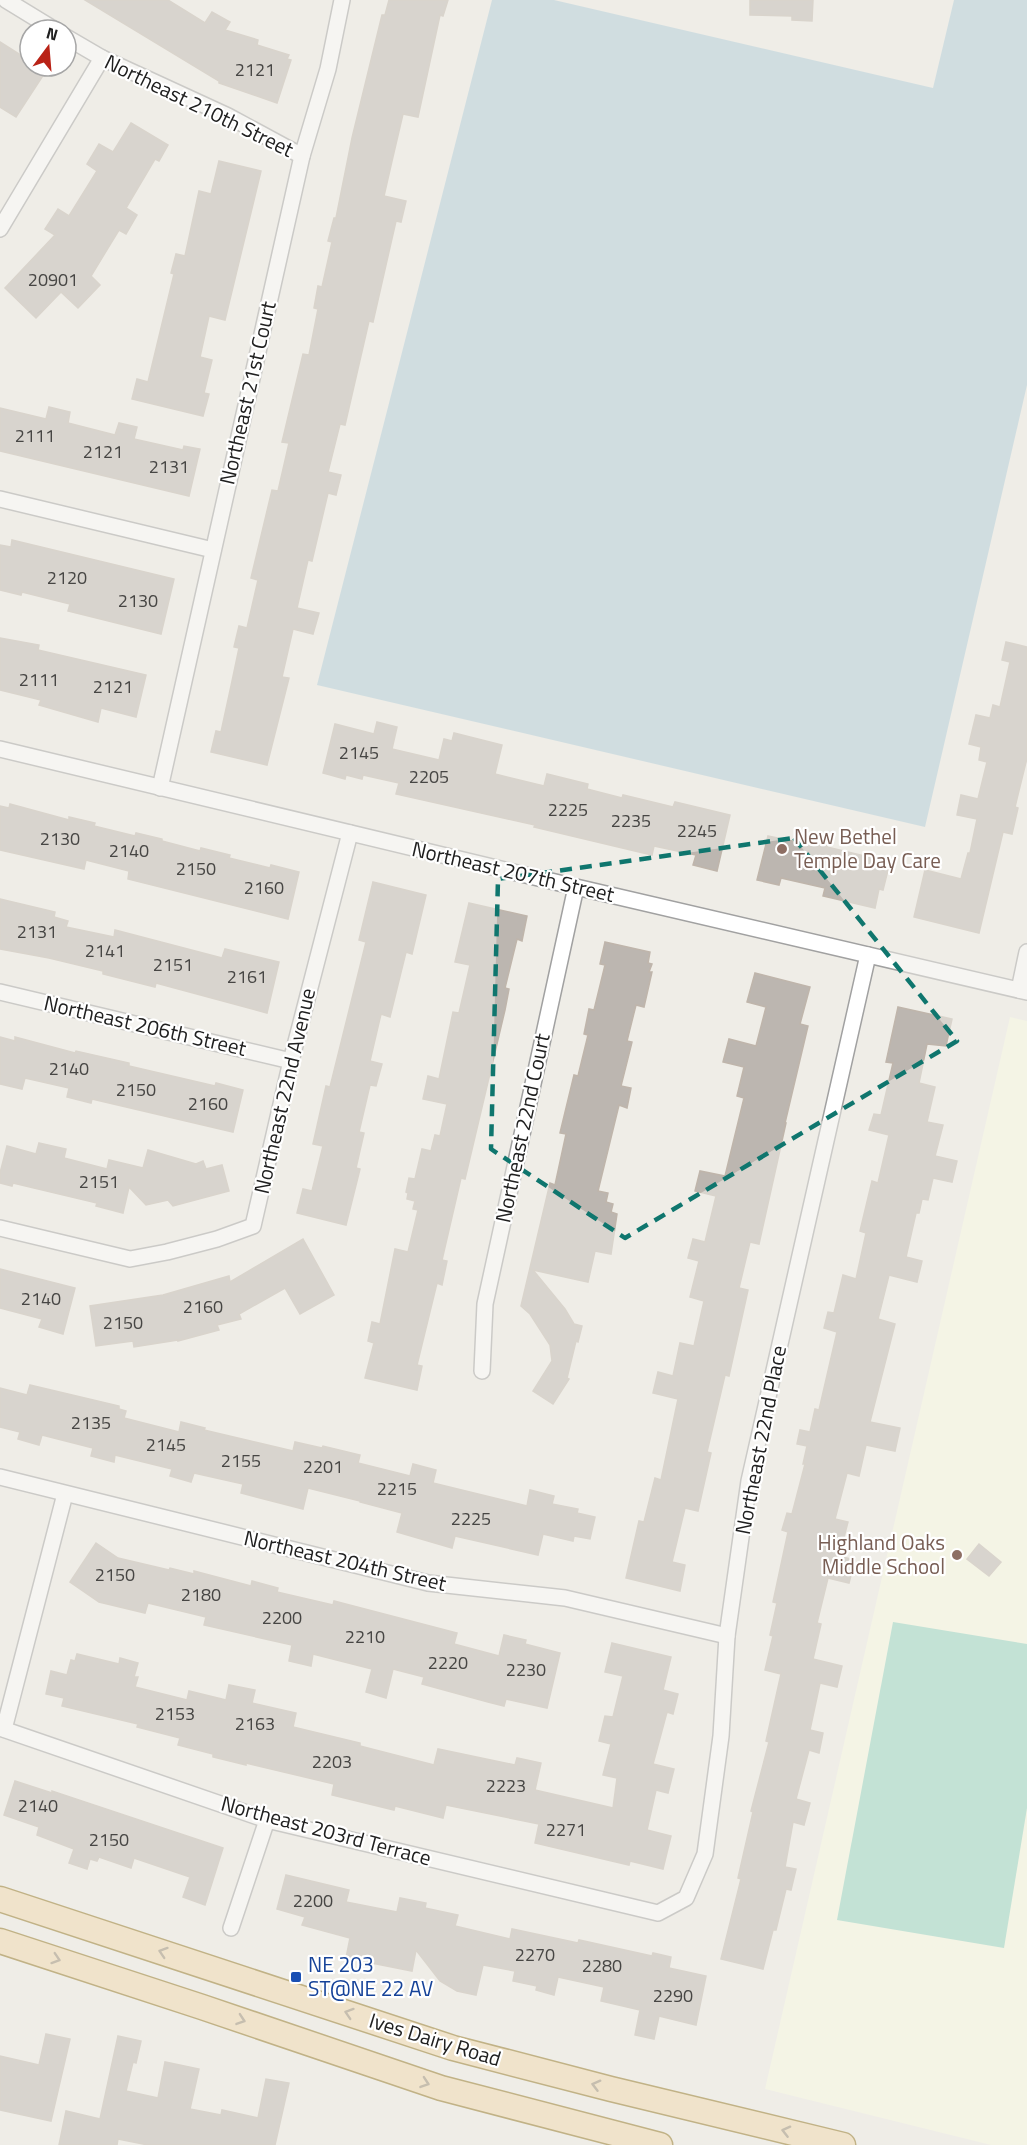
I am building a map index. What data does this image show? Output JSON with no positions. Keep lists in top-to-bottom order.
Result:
{
  "streets": {
    "main road": ["Ives Dairy Road"],
    "street": [
      "Northeast 210th Street",
      "Northeast 21st Court",
      "Northeast 207th Street",
      "Northeast 206th Street",
      "Northeast 22nd Avenue",
      "Northeast 22nd Court",
      "Northeast 22nd Place",
      "Northeast 204th Street",
      "Northeast 203rd Terrace"
    ]
  },
  "crossings": [
    ["Northeast 210th Street", "Northeast 21st Court"],
    ["Northeast 21st Court", "Northeast 207th Street"],
    ["Northeast 207th Street", "Northeast 22nd Avenue"],
    ["Northeast 207th Street", "Northeast 22nd Court"],
    ["Northeast 207th Street", "Northeast 22nd Place"],
    ["Northeast 206th Street", "Northeast 22nd Avenue"],
    ["Northeast 22nd Place", "Northeast 204th Street"],
    ["Northeast 22nd Place", "Northeast 203rd Terrace"]
  ],
  "places": {
    "other": ["New Bethel Temple Day Care", "Highland Oaks Middle School"],
    "transit": ["NE 203 ST@NE 22 AV"]
  },
  "house_numbers": [
    "2121",
    "20901",
    "2111",
    "2121",
    "2131",
    "2120",
    "2130",
    "2111",
    "2121",
    "2145",
    "2205",
    "2225",
    "2235",
    "2245",
    "2130",
    "2140",
    "2150",
    "2160",
    "2131",
    "2141",
    "2151",
    "2161",
    "2140",
    "2150",
    "2160",
    "2151",
    "2140",
    "2160",
    "2150",
    "2135",
    "2145",
    "2155",
    "2201",
    "2215",
    "2225",
    "2150",
    "2180",
    "2200",
    "2210",
    "2220",
    "2230",
    "2153",
    "2163",
    "2203",
    "2223",
    "2140",
    "2271",
    "2150",
    "2200",
    "2270",
    "2280",
    "2290"
  ],
  "north": "top"
}
